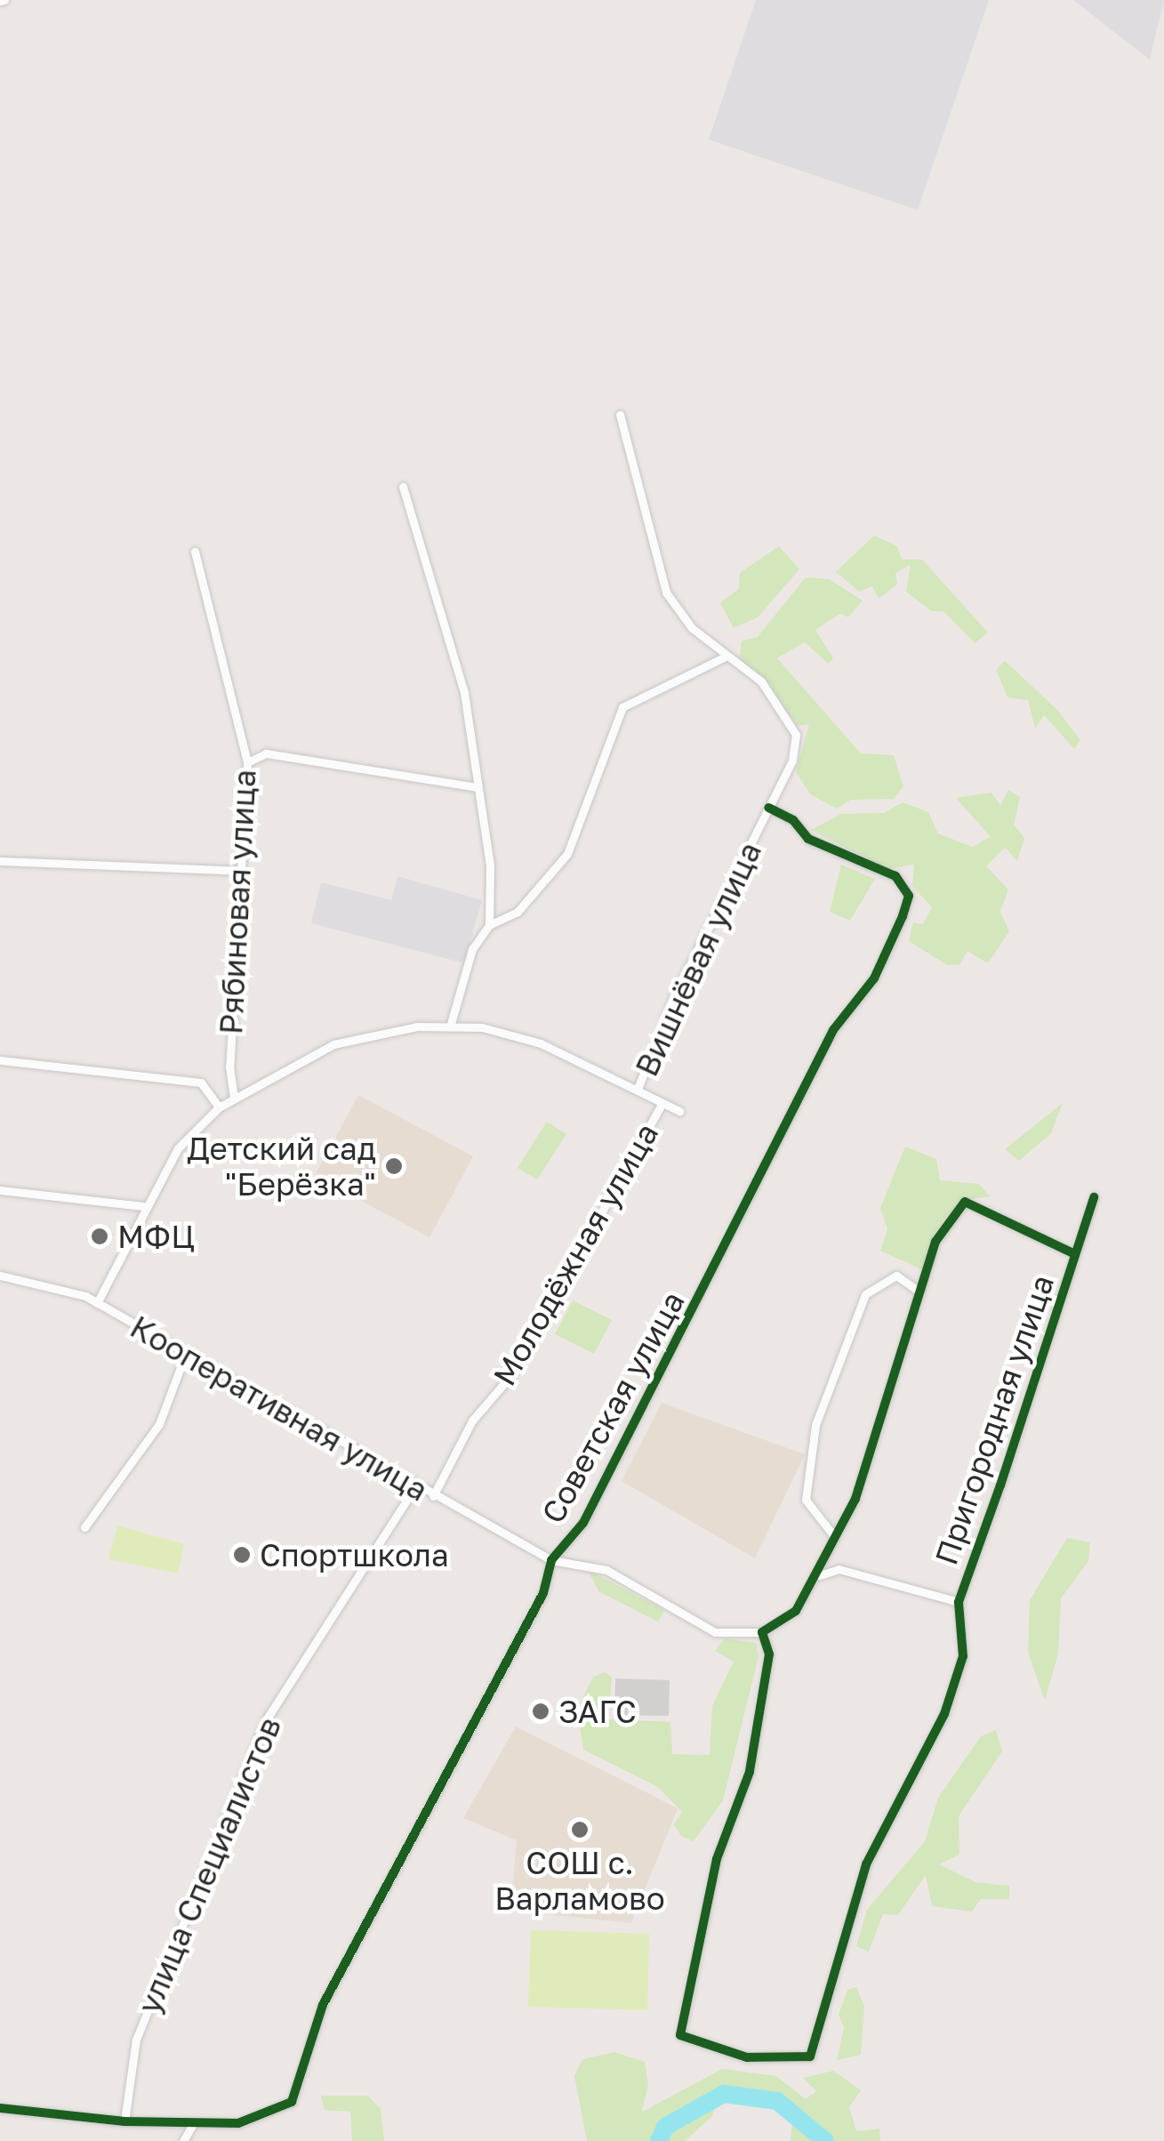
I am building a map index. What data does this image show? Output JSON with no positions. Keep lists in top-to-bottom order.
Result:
{
  "streets": {
    "street": [
      "Рябиновая улица",
      "Вишнёвая улица",
      "Молодёжная улица",
      "Советская улица",
      "Кооперативная улица",
      "Пригородная улица",
      "улица Специалистов"
    ]
  },
  "crossings": [
    ["Рябиновая улица", "Молодёжная улица"],
    ["Вишнёвая улица", "Молодёжная улица"],
    ["Вишнёвая улица", "Советская улица"],
    ["Молодёжная улица", "Кооперативная улица"],
    ["Советская улица", "Кооперативная улица"],
    ["Кооперативная улица", "Пригородная улица"],
    ["Кооперативная улица", "улица Специалистов"]
  ],
  "places": [
    "Детский сад \"Берёзка\"",
    "МФЦ",
    "Спортшкола",
    "ЗАГС",
    "СОШ с. Варламово"
  ]
}
